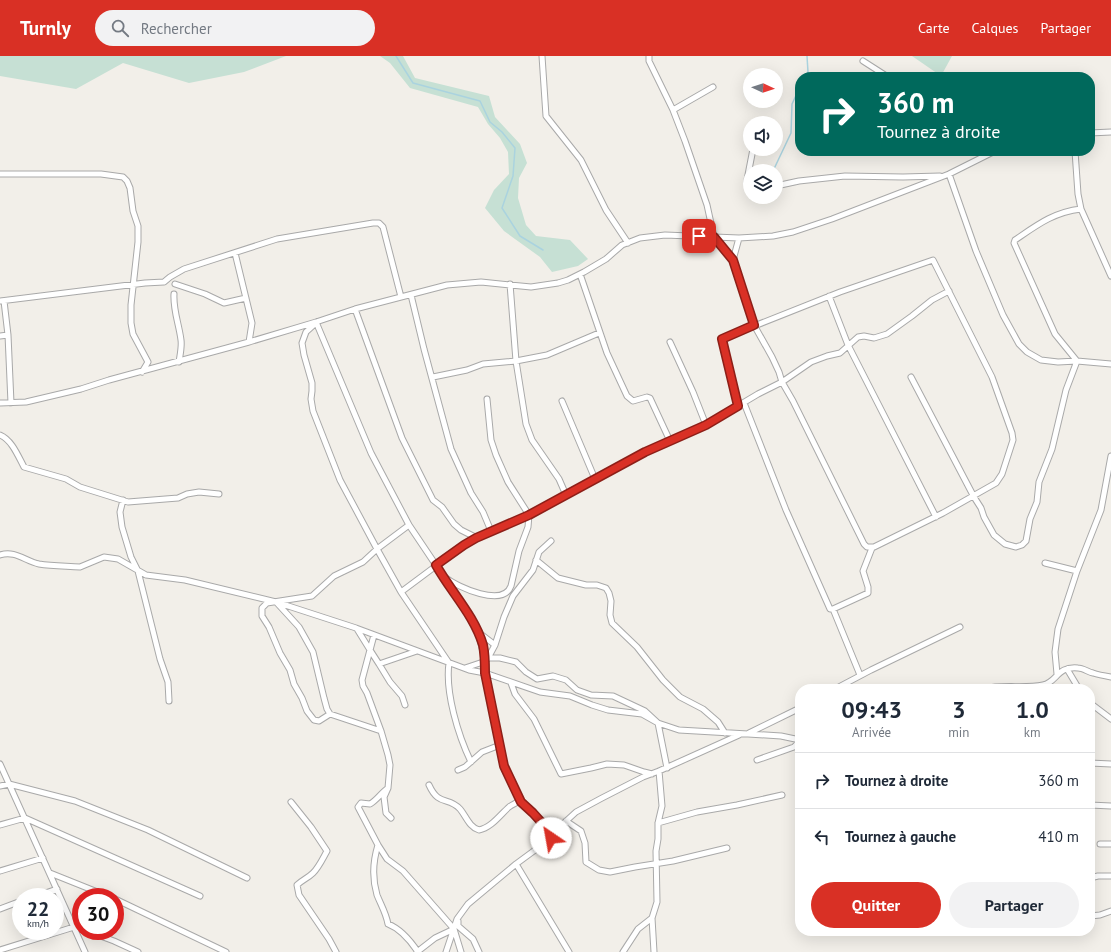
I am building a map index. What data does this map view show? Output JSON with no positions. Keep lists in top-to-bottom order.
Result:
{
  "north": "right",
  "page": {
    "header": "Turnly",
    "search": "Rechercher",
    "nav": ["Carte", "Calques", "Partager"],
    "turn": ["360 m", "Tournez à droite"],
    "eta": [
      "09:43",
      "Arrivée",
      "3",
      "min",
      "1.0",
      "km"
    ],
    "list": [
      {
        "name": "Tournez à droite",
        "value": "360 m"
      },
      {
        "name": "Tournez à gauche",
        "value": "410 m"
      }
    ],
    "buttons": ["Quitter", "Partager"],
    "speed": "22 km/h",
    "limit": "30"
  }
}
